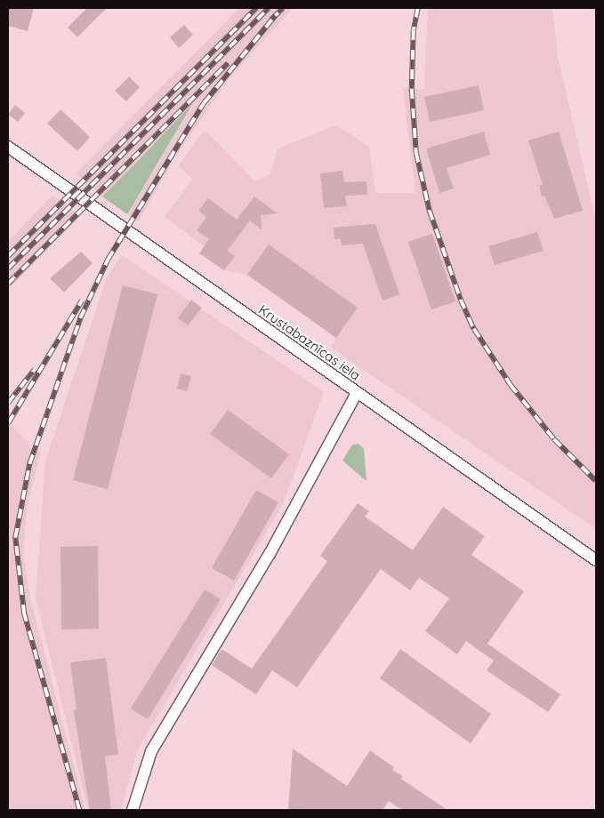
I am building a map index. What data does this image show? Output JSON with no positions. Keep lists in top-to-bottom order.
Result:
{
  "streets": {
    "street": ["Krustabaznīcas iela"]
  }
}
